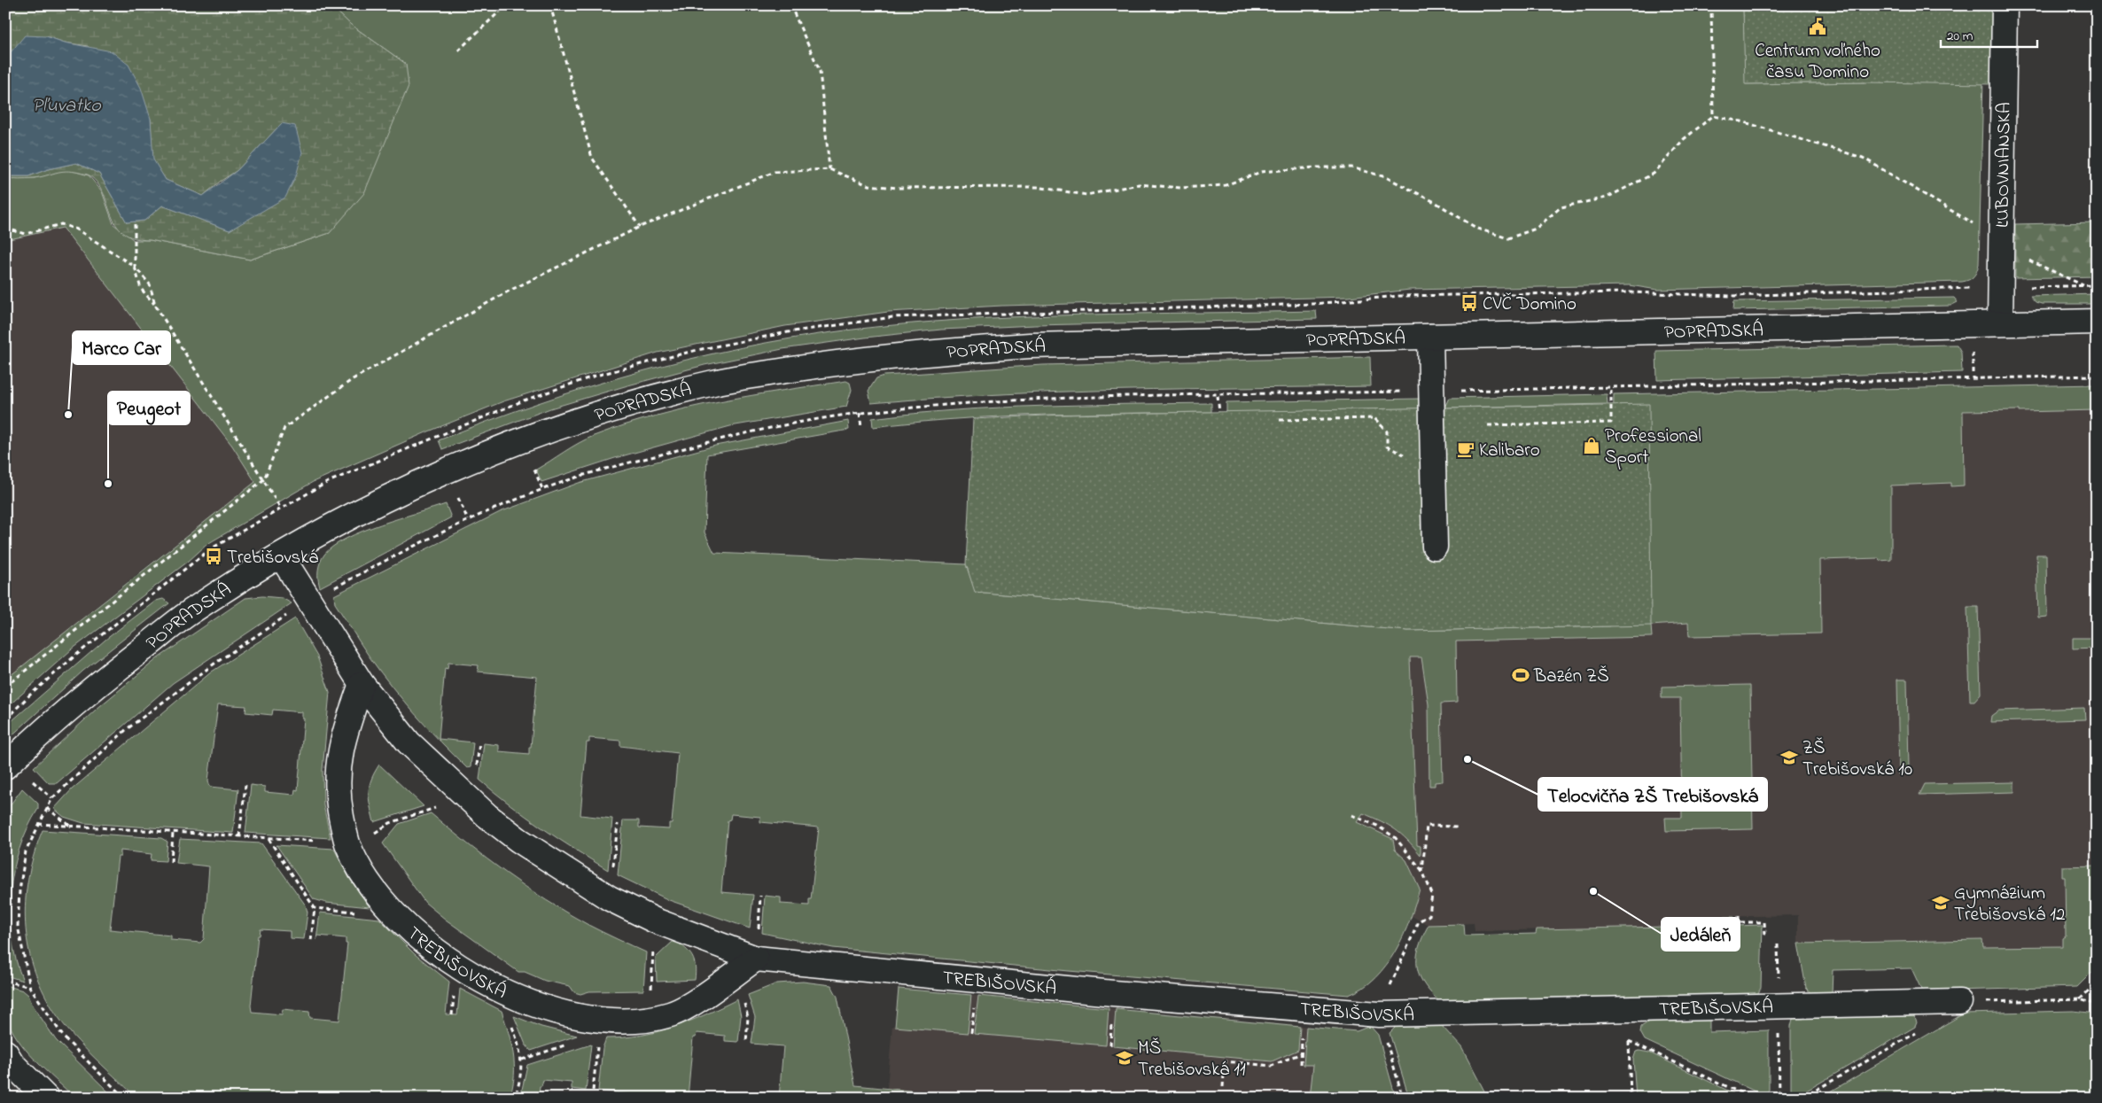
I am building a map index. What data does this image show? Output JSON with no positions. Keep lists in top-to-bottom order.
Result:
{
  "streets": {
    "street": ["ĽUBOVNIANSKA", "POPRADSKÁ", "TREBIŠOVSKÁ"]
  },
  "crossings": [
    ["ĽUBOVNIANSKA", "POPRADSKÁ"],
    ["POPRADSKÁ", "TREBIŠOVSKÁ"]
  ],
  "water": ["Pľuvatko"],
  "places": {
    "public building": ["Centrum voľného času Domino"],
    "bus stop": ["CVČ Domino", "Trebišovská"],
    "other": [
      "Marco Car",
      "Peugeot",
      "Telocvičňa ZŠ Trebišovská",
      "Jedáleň"
    ],
    "shop": ["Professional Sport"],
    "cafe": ["Kalibaro"],
    "sports": ["Bazén ZŠ"],
    "school or university": ["ZŠ Trebišovská 10", "Gymnázium Trebišovská 12", "MŠ Trebišovská 11"]
  },
  "scale_bar": "20 m"
}
